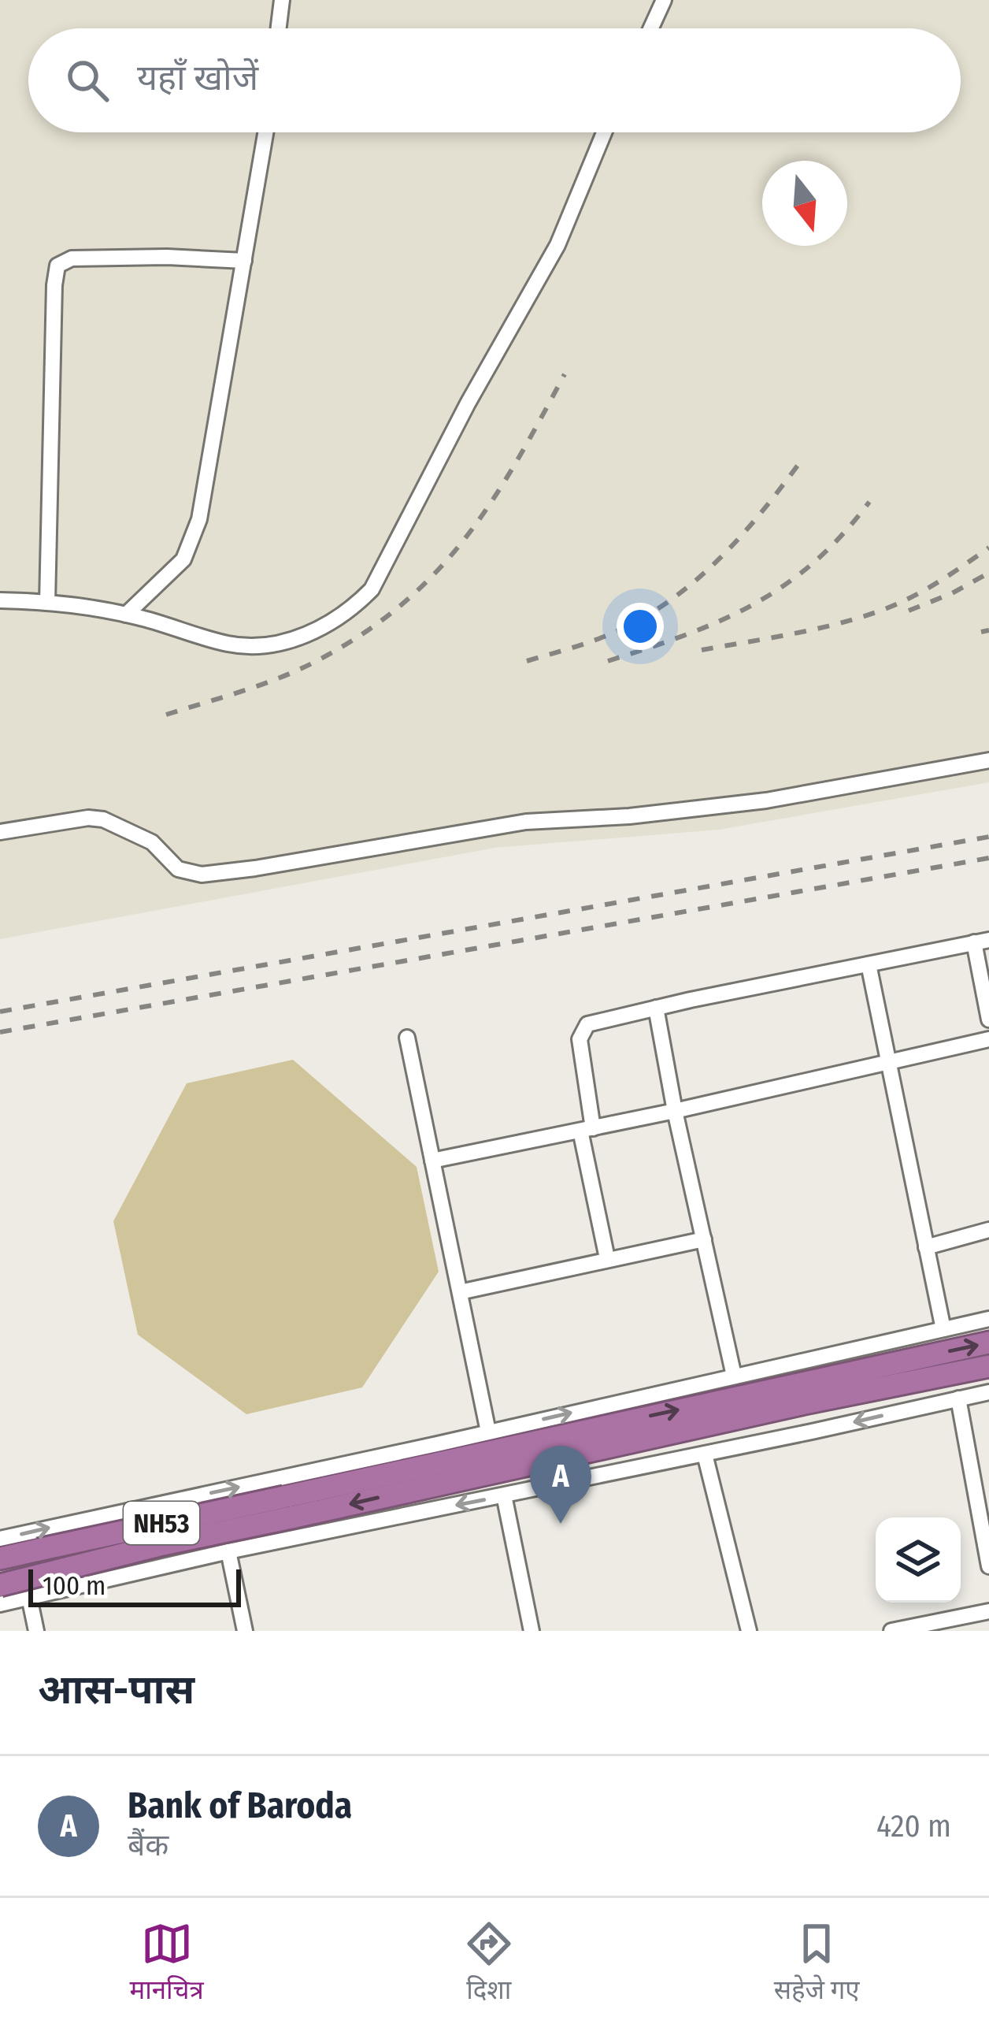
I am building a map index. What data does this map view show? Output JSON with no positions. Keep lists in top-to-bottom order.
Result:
{
  "streets": {
    "highway": ["NH53"]
  },
  "scale_bar": "100 m",
  "north": "bottom",
  "page": {
    "search": "यहाँ खोजें",
    "pins": "A",
    "scale": "100 m",
    "heading": "आस-पास",
    "list": [
      {
        "mark": "A",
        "name": "Bank of Baroda",
        "note": "बैंक",
        "value": "420 m"
      }
    ],
    "nav": ["मानचित्र", "दिशा", "सहेजे गए"]
  }
}
